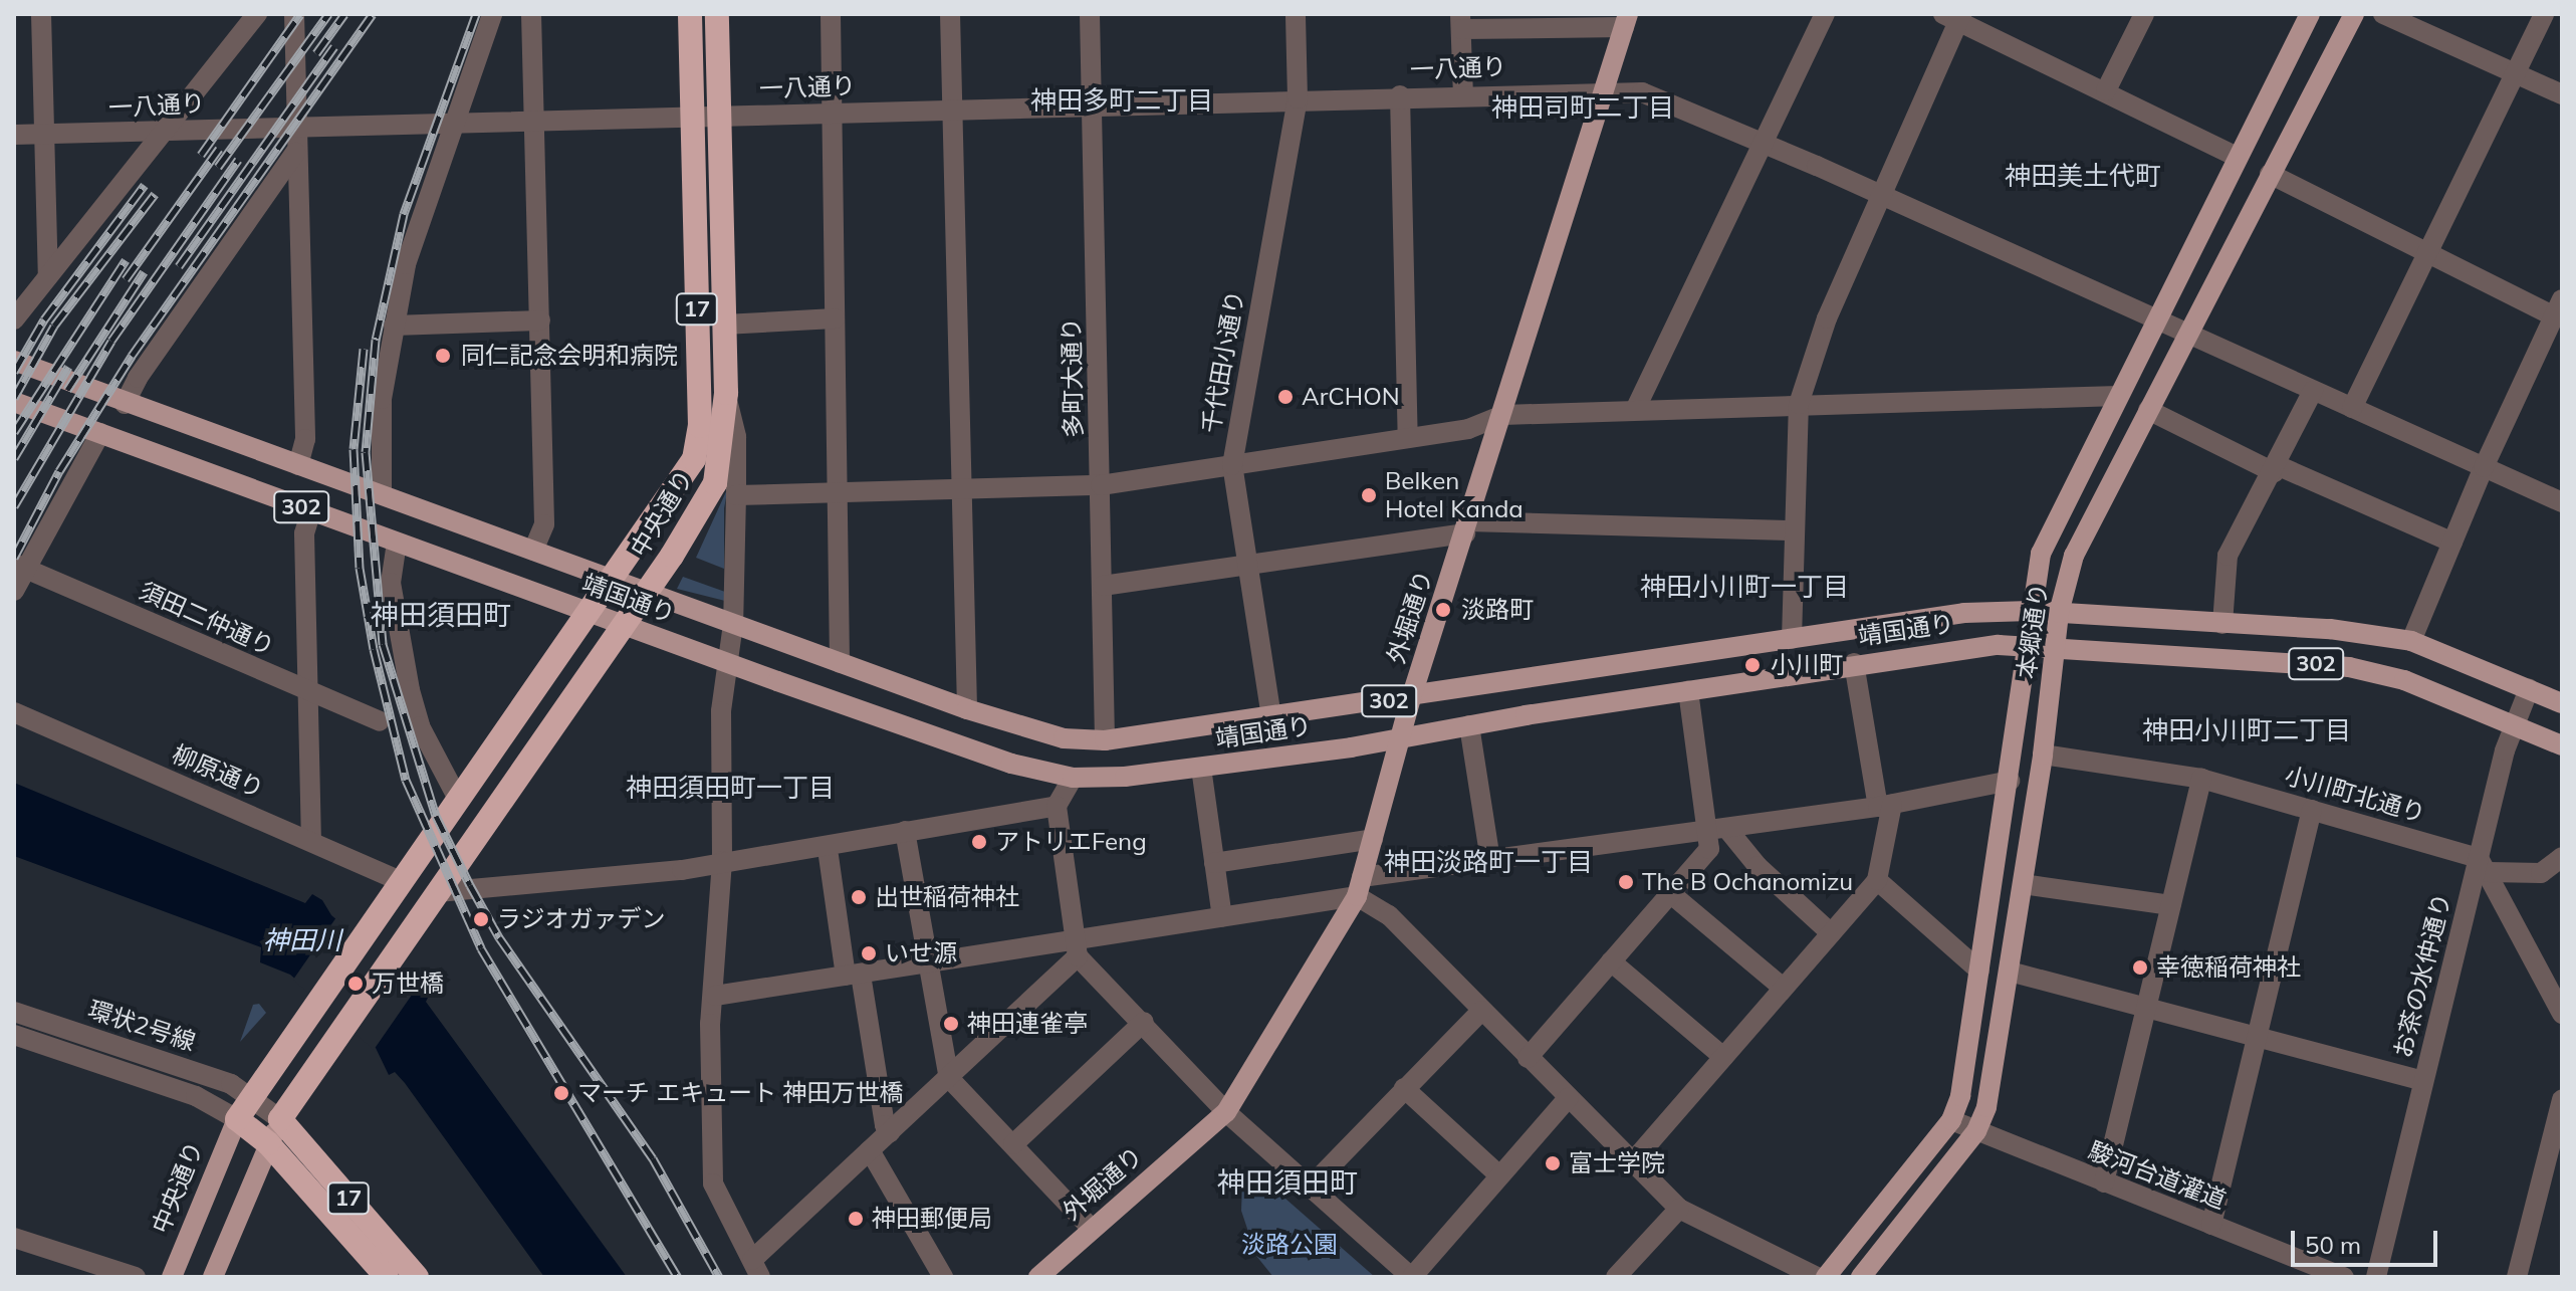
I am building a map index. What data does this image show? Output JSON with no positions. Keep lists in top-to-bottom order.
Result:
{
  "streets": {
    "highway": ["17", "中央通り"],
    "main road": [
      "302",
      "靖国通り",
      "外堀通り",
      "本郷通り"
    ],
    "street": [
      "一八通り",
      "千代田小通り",
      "多町大通り",
      "須田二仲通り",
      "柳原通り",
      "小川町北通り",
      "お茶の水仲通り",
      "環状2号線",
      "駿河台道灌道"
    ]
  },
  "crossings": [
    ["一八通り", "千代田小通り"],
    ["一八通り", "多町大通り"],
    ["一八通り", "中央通り"],
    ["一八通り", "外堀通り"],
    ["一八通り", "本郷通り"],
    ["17", "中央通り"],
    ["17", "環状2号線"],
    ["千代田小通り", "靖国通り"],
    ["多町大通り", "靖国通り"],
    ["中央通り", "靖国通り"],
    ["中央通り", "柳原通り"],
    ["中央通り", "環状2号線"],
    ["靖国通り", "外堀通り"],
    ["靖国通り", "本郷通り"],
    ["靖国通り", "お茶の水仲通り"],
    ["本郷通り", "小川町北通り"],
    ["本郷通り", "駿河台道灌道"],
    ["小川町北通り", "お茶の水仲通り"]
  ],
  "districts": [
    "神田多町二丁目",
    "神田司町二丁目",
    "神田美土代町",
    "神田小川町一丁目",
    "神田須田町",
    "神田小川町二丁目",
    "神田須田町一丁目",
    "神田淡路町一丁目",
    "神田須田町"
  ],
  "water": ["神田川"],
  "parks": ["淡路公園"],
  "places": [
    "同仁記念会明和病院",
    "ArCHON",
    "Belken Hotel Kanda",
    "淡路町",
    "小川町",
    "アトリエFeng",
    "The B Ochanomizu",
    "出世稲荷神社",
    "ラジオガァデン",
    "いせ源",
    "幸徳稲荷神社",
    "万世橋",
    "神田連雀亭",
    "マーチ エキュート 神田万世橋",
    "富士学院",
    "神田郵便局"
  ],
  "scale_bar": "50 m"
}
